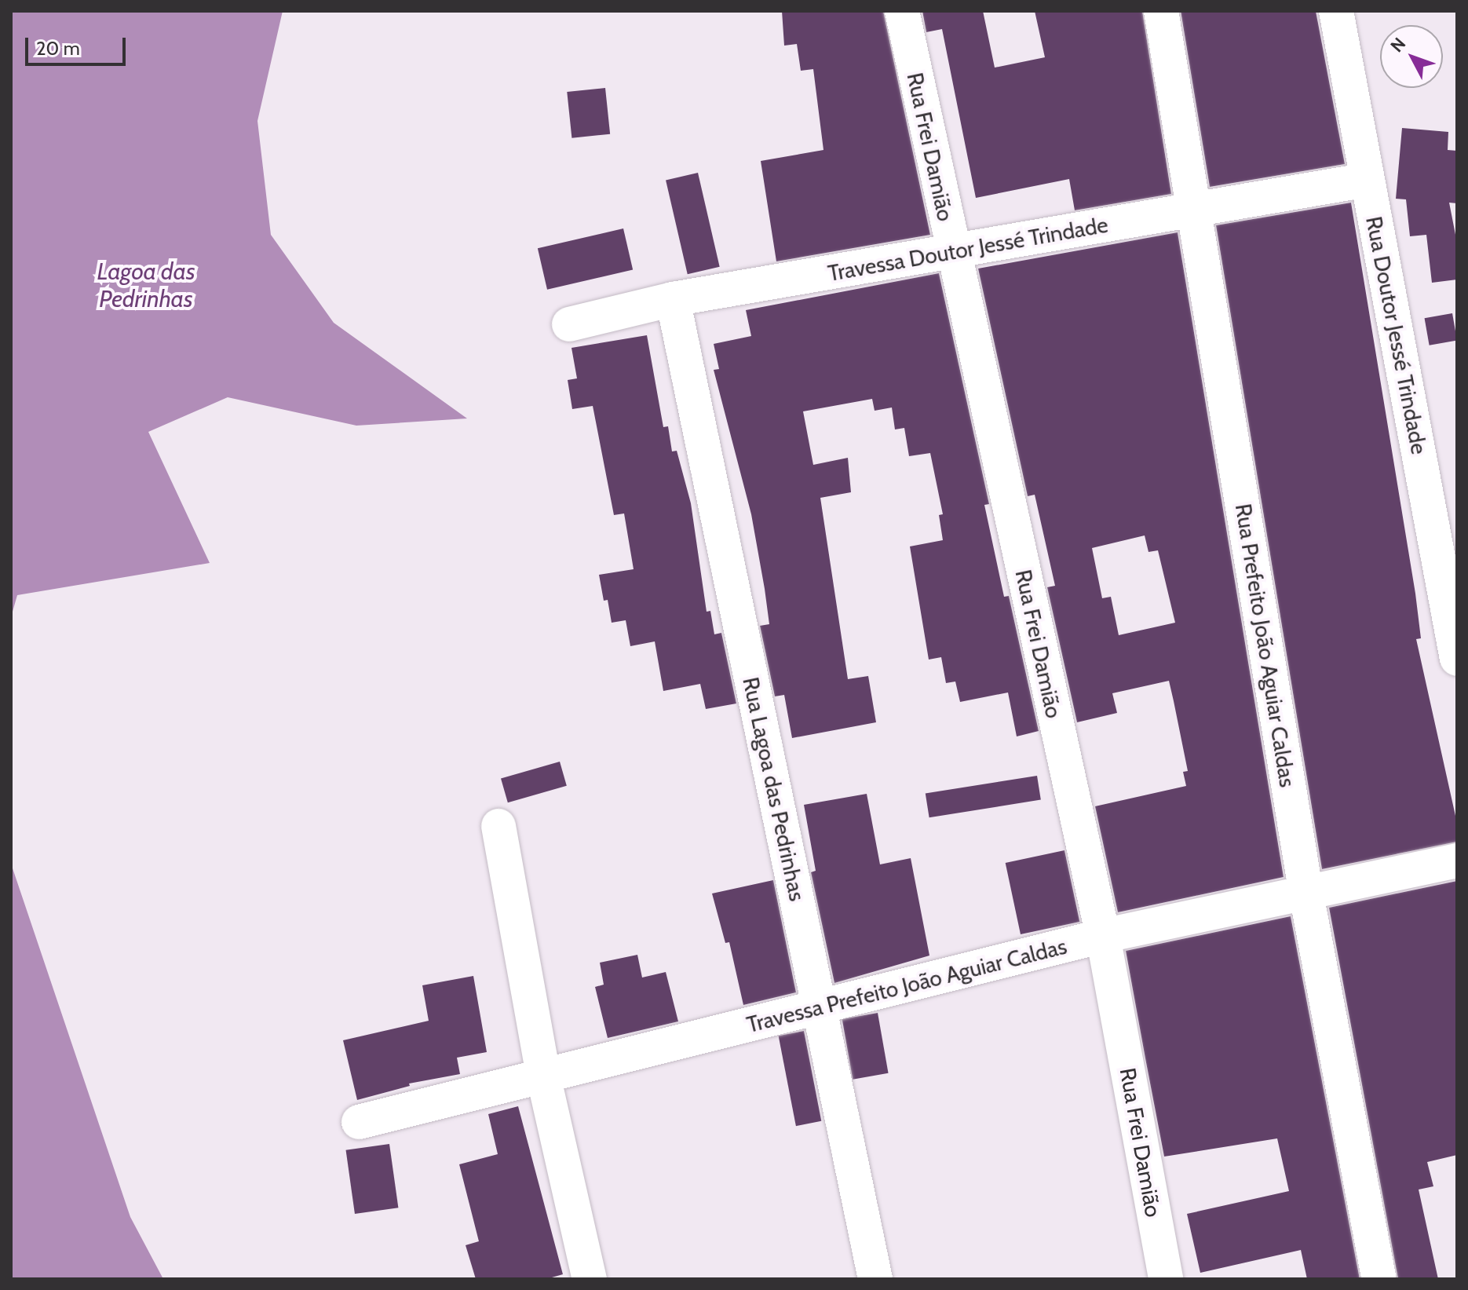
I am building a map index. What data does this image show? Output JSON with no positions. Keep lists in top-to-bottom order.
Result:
{
  "streets": {
    "street": [
      "Rua Frei Damião",
      "Travessa Doutor Jessé Trindade",
      "Rua Doutor Jessé Trindade",
      "Rua Prefeito João Aguiar Caldas",
      "Rua Lagoa das Pedrinhas",
      "Travessa Prefeito João Aguiar Caldas"
    ]
  },
  "crossings": [
    ["Rua Frei Damião", "Travessa Doutor Jessé Trindade"],
    ["Rua Frei Damião", "Travessa Prefeito João Aguiar Caldas"],
    ["Travessa Doutor Jessé Trindade", "Rua Doutor Jessé Trindade"],
    ["Travessa Doutor Jessé Trindade", "Rua Prefeito João Aguiar Caldas"],
    ["Travessa Doutor Jessé Trindade", "Rua Lagoa das Pedrinhas"],
    ["Rua Prefeito João Aguiar Caldas", "Travessa Prefeito João Aguiar Caldas"],
    ["Rua Lagoa das Pedrinhas", "Travessa Prefeito João Aguiar Caldas"]
  ],
  "water": ["Lagoa das Pedrinhas"],
  "scale_bar": "20 m",
  "north": "top left"
}
